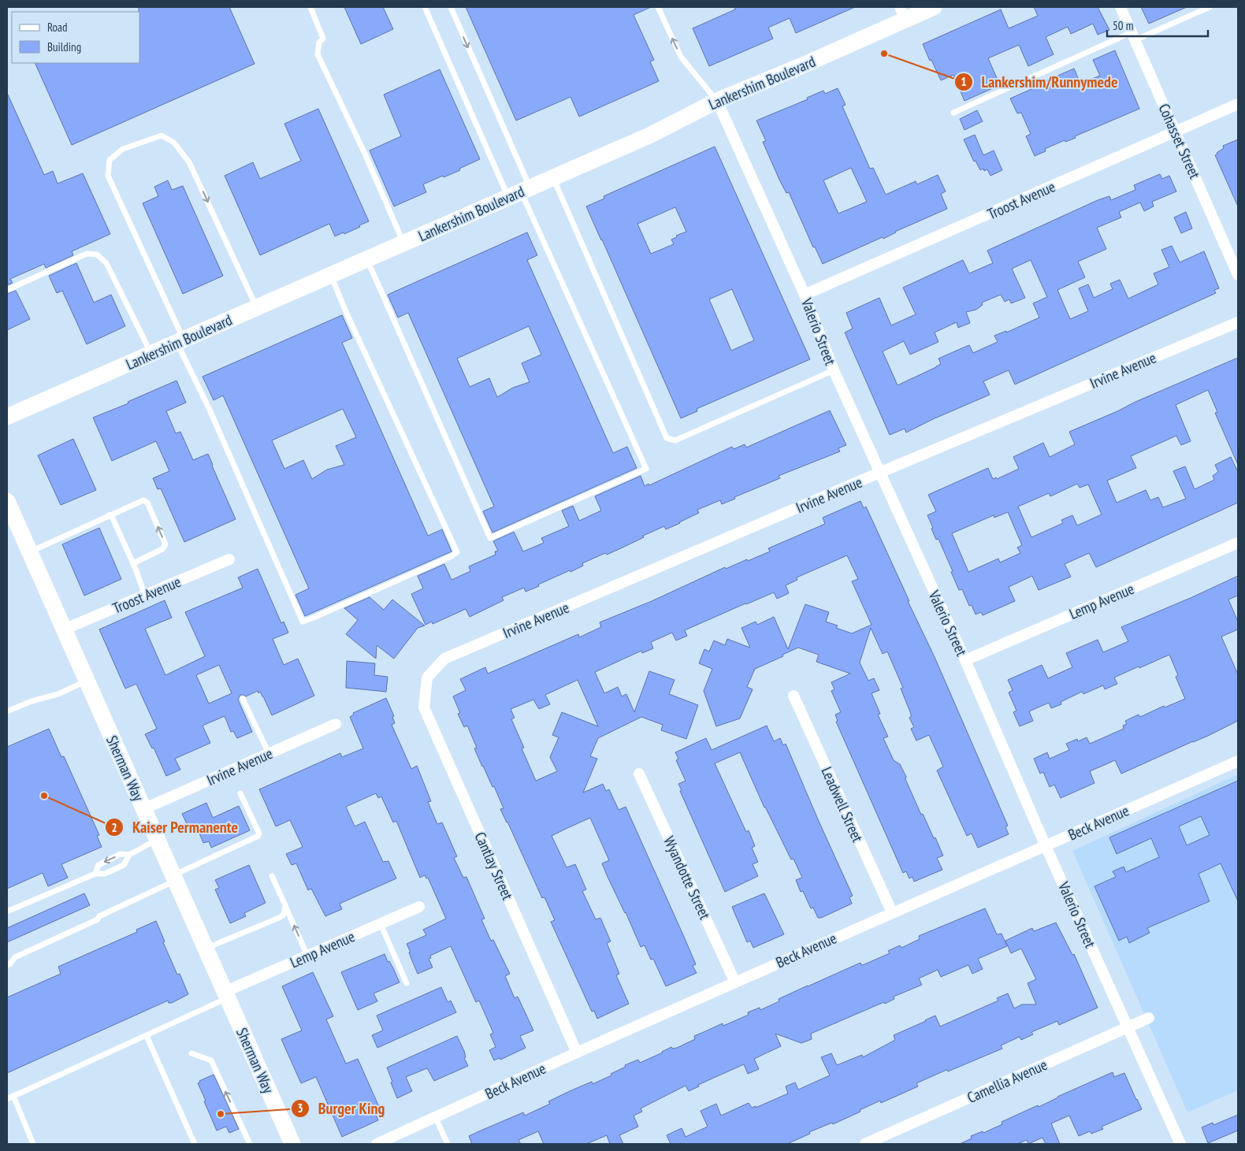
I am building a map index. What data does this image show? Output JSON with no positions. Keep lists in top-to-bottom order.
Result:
{
  "streets": {
    "main road": ["Lankershim Boulevard", "Sherman Way"],
    "street": [
      "Cohasset Street",
      "Troost Avenue",
      "Valerio Street",
      "Irvine Avenue",
      "Lemp Avenue",
      "Leadwell Street",
      "Beck Avenue",
      "Cantlay Street",
      "Wyandotte Street",
      "Camellia Avenue"
    ]
  },
  "crossings": [
    ["Lankershim Boulevard", "Valerio Street"],
    ["Cohasset Street", "Troost Avenue"],
    ["Troost Avenue", "Valerio Street"],
    ["Troost Avenue", "Sherman Way"],
    ["Valerio Street", "Irvine Avenue"],
    ["Valerio Street", "Lemp Avenue"],
    ["Valerio Street", "Beck Avenue"],
    ["Valerio Street", "Camellia Avenue"],
    ["Irvine Avenue", "Sherman Way"],
    ["Irvine Avenue", "Cantlay Street"],
    ["Lemp Avenue", "Sherman Way"],
    ["Leadwell Street", "Beck Avenue"],
    ["Beck Avenue", "Cantlay Street"],
    ["Beck Avenue", "Wyandotte Street"]
  ],
  "places": ["Lankershim/Runnymede", "Kaiser Permanente", "Burger King"],
  "legend": ["Road", "Building"],
  "scale_bar": "50 m"
}
